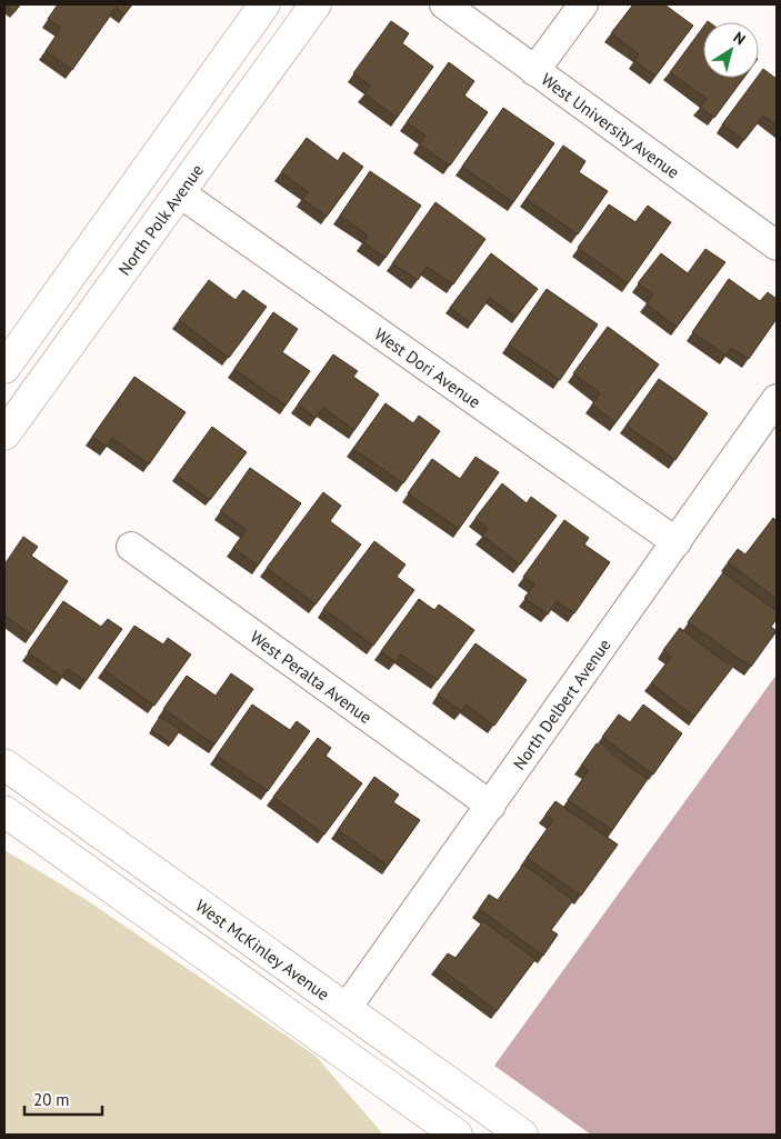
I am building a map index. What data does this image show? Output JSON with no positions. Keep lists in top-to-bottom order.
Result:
{
  "streets": {
    "main road": ["North Polk Avenue", "West McKinley Avenue"],
    "street": [
      "West University Avenue",
      "West Dori Avenue",
      "West Peralta Avenue",
      "North Delbert Avenue"
    ]
  },
  "crossings": [
    ["North Polk Avenue", "West Dori Avenue"],
    ["West Dori Avenue", "North Delbert Avenue"],
    ["West Peralta Avenue", "North Delbert Avenue"],
    ["North Delbert Avenue", "West McKinley Avenue"]
  ],
  "scale_bar": "20 m",
  "north": "top right"
}
